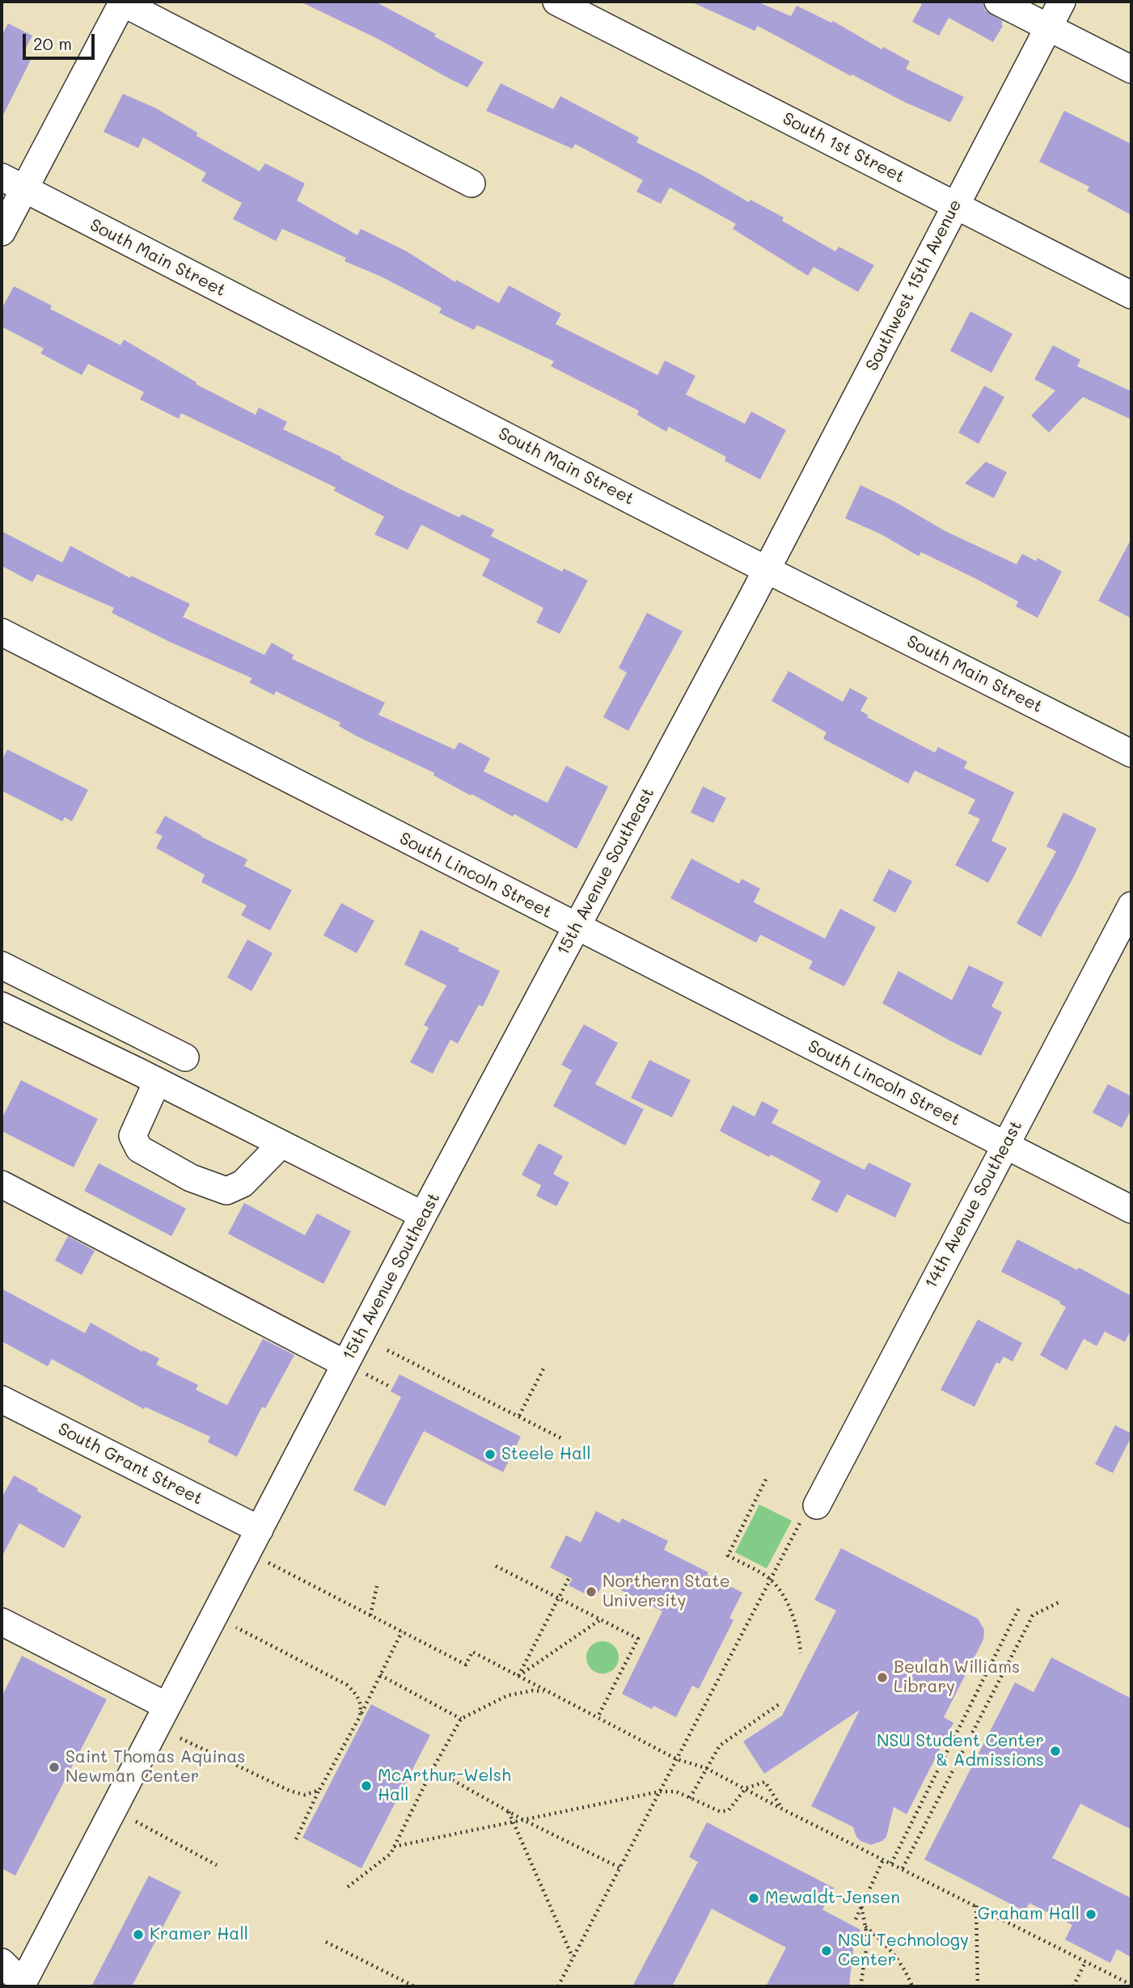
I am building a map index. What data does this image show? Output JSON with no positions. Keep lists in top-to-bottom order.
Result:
{
  "streets": {
    "street": [
      "South 1st Street",
      "South Main Street",
      "Southwest 15th Avenue",
      "15th Avenue Southeast",
      "South Lincoln Street",
      "14th Avenue Southeast",
      "South Grant Street"
    ]
  },
  "crossings": [
    ["South 1st Street", "Southwest 15th Avenue"],
    ["South Main Street", "Southwest 15th Avenue"],
    ["South Main Street", "15th Avenue Southeast"],
    ["Southwest 15th Avenue", "15th Avenue Southeast"],
    ["15th Avenue Southeast", "South Lincoln Street"],
    ["15th Avenue Southeast", "South Grant Street"],
    ["South Lincoln Street", "14th Avenue Southeast"]
  ],
  "places": [
    "Steele Hall",
    "Northern State University",
    "Beulah Williams Library",
    "NSU Student Center & Admissions",
    "Saint Thomas Aquinas Newman Center",
    "McArthur-Welsh Hall",
    "Mewaldt-Jensen",
    "Graham Hall",
    "Kramer Hall",
    "NSU Technology Center"
  ],
  "scale_bar": "20 m"
}
